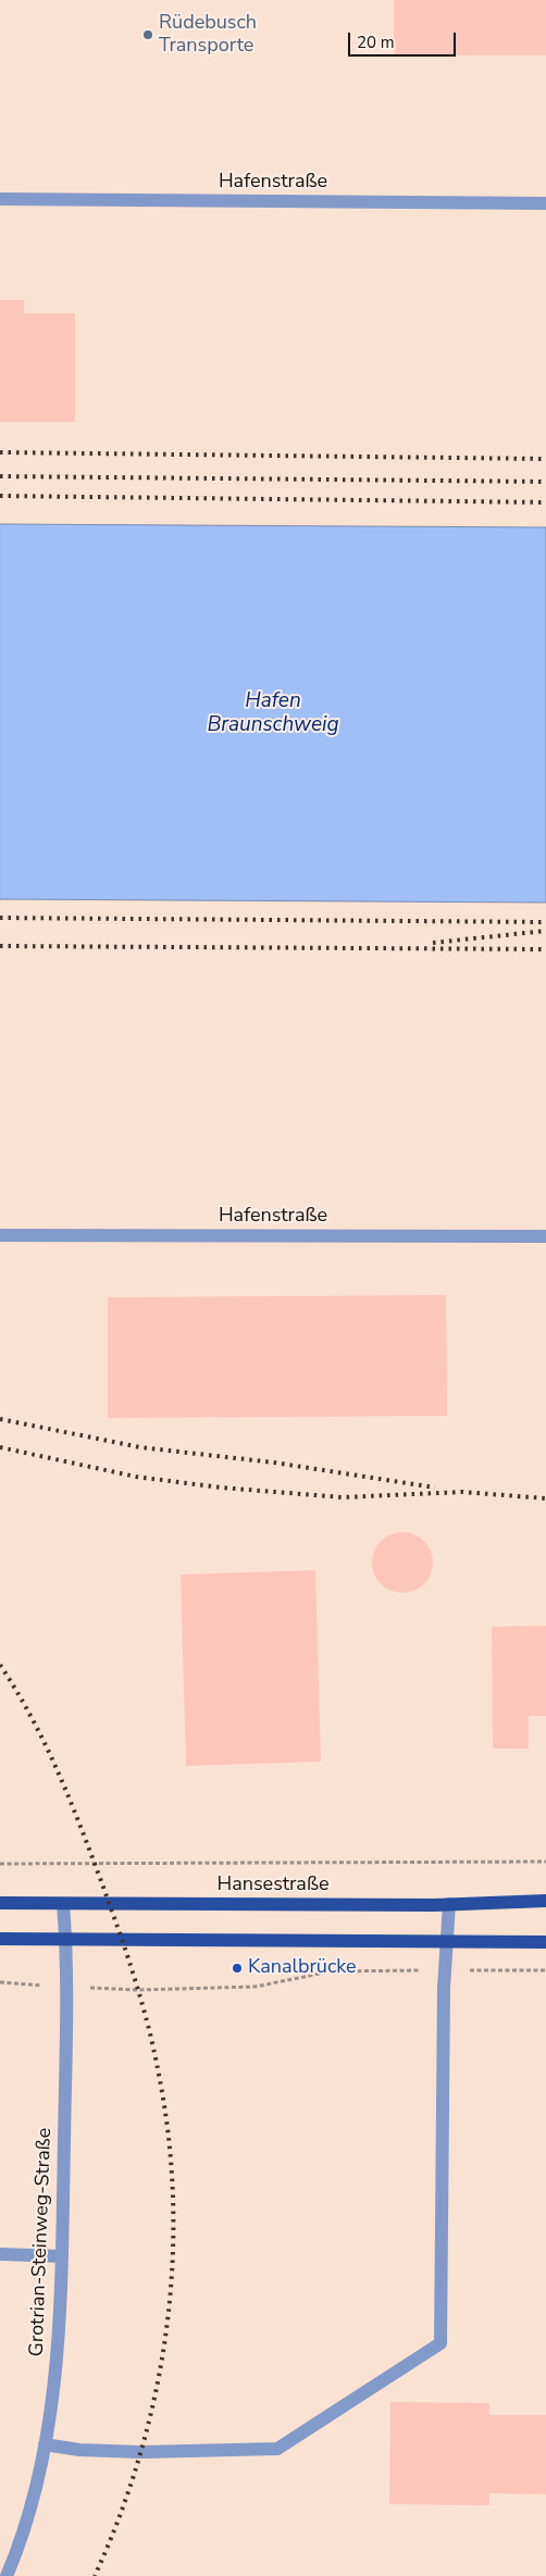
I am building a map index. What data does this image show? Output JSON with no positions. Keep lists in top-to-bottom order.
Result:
{
  "streets": {
    "main road": ["Hansestraße"],
    "street": ["Hafenstraße", "Grotrian-Steinweg-Straße"]
  },
  "crossings": [
    ["Hansestraße", "Grotrian-Steinweg-Straße"]
  ],
  "water": ["Hafen Braunschweig"],
  "places": ["Rüdebusch Transporte", "Kanalbrücke"],
  "scale_bar": "20 m"
}
